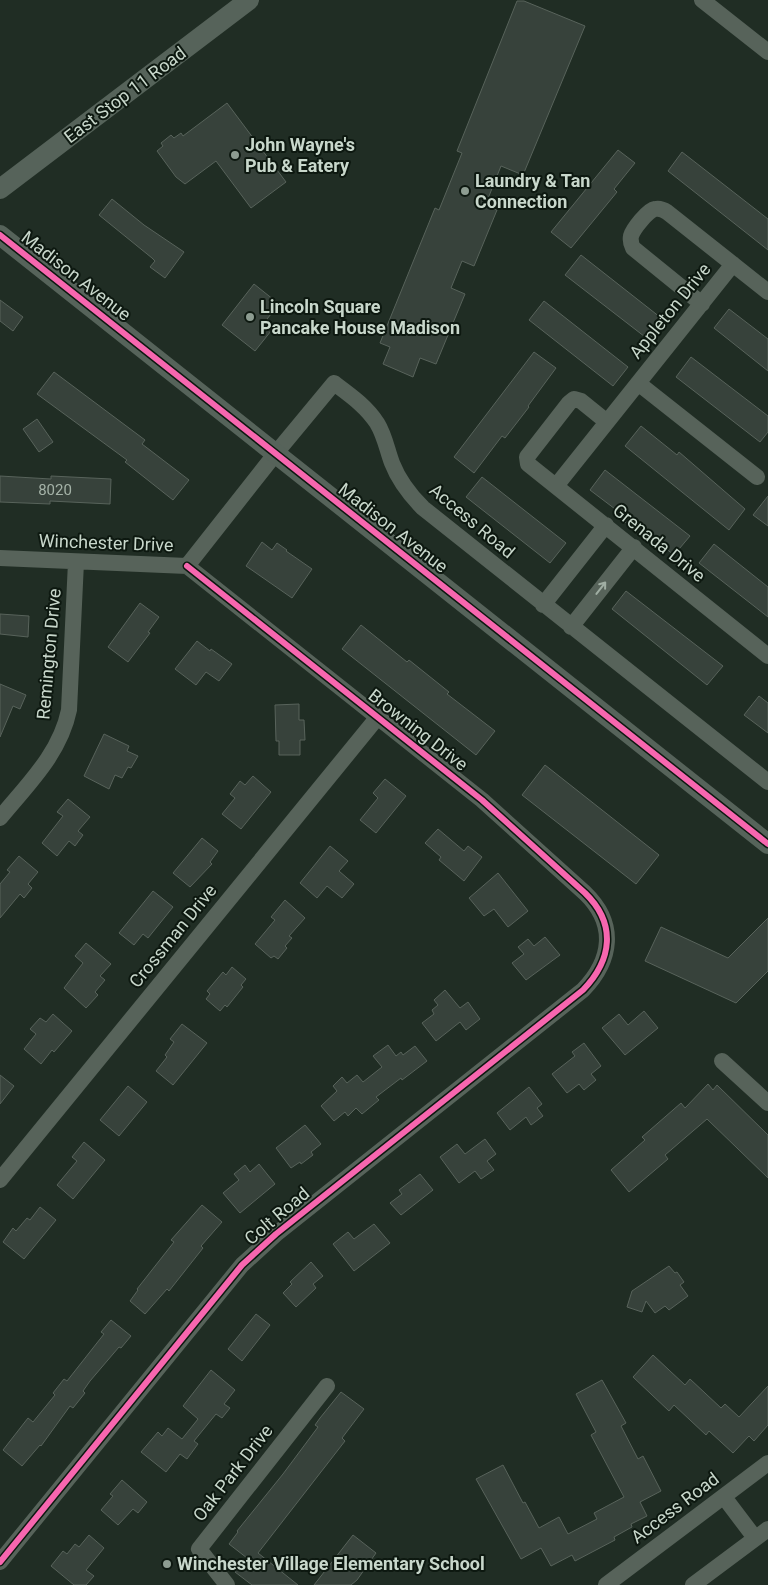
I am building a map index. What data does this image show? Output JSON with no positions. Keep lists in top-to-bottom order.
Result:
{
  "streets": {
    "main road": ["East Stop 11 Road", "Madison Avenue"],
    "street": [
      "Appleton Drive",
      "Access Road",
      "Winchester Drive",
      "Grenada Drive",
      "Remington Drive",
      "Browning Drive",
      "Crossman Drive",
      "Colt Road",
      "Oak Park Drive"
    ]
  },
  "crossings": [
    ["Madison Avenue", "Access Road"],
    ["Madison Avenue", "Winchester Drive"],
    ["Appleton Drive", "Grenada Drive"],
    ["Access Road", "Winchester Drive"],
    ["Winchester Drive", "Remington Drive"],
    ["Winchester Drive", "Browning Drive"],
    ["Browning Drive", "Crossman Drive"],
    ["Browning Drive", "Colt Road"]
  ],
  "places": [
    "John Wayne's Pub & Eatery",
    "Laundry & Tan Connection",
    "Lincoln Square Pancake House Madison",
    "Winchester Village Elementary School"
  ],
  "house_numbers": ["8020"]
}
